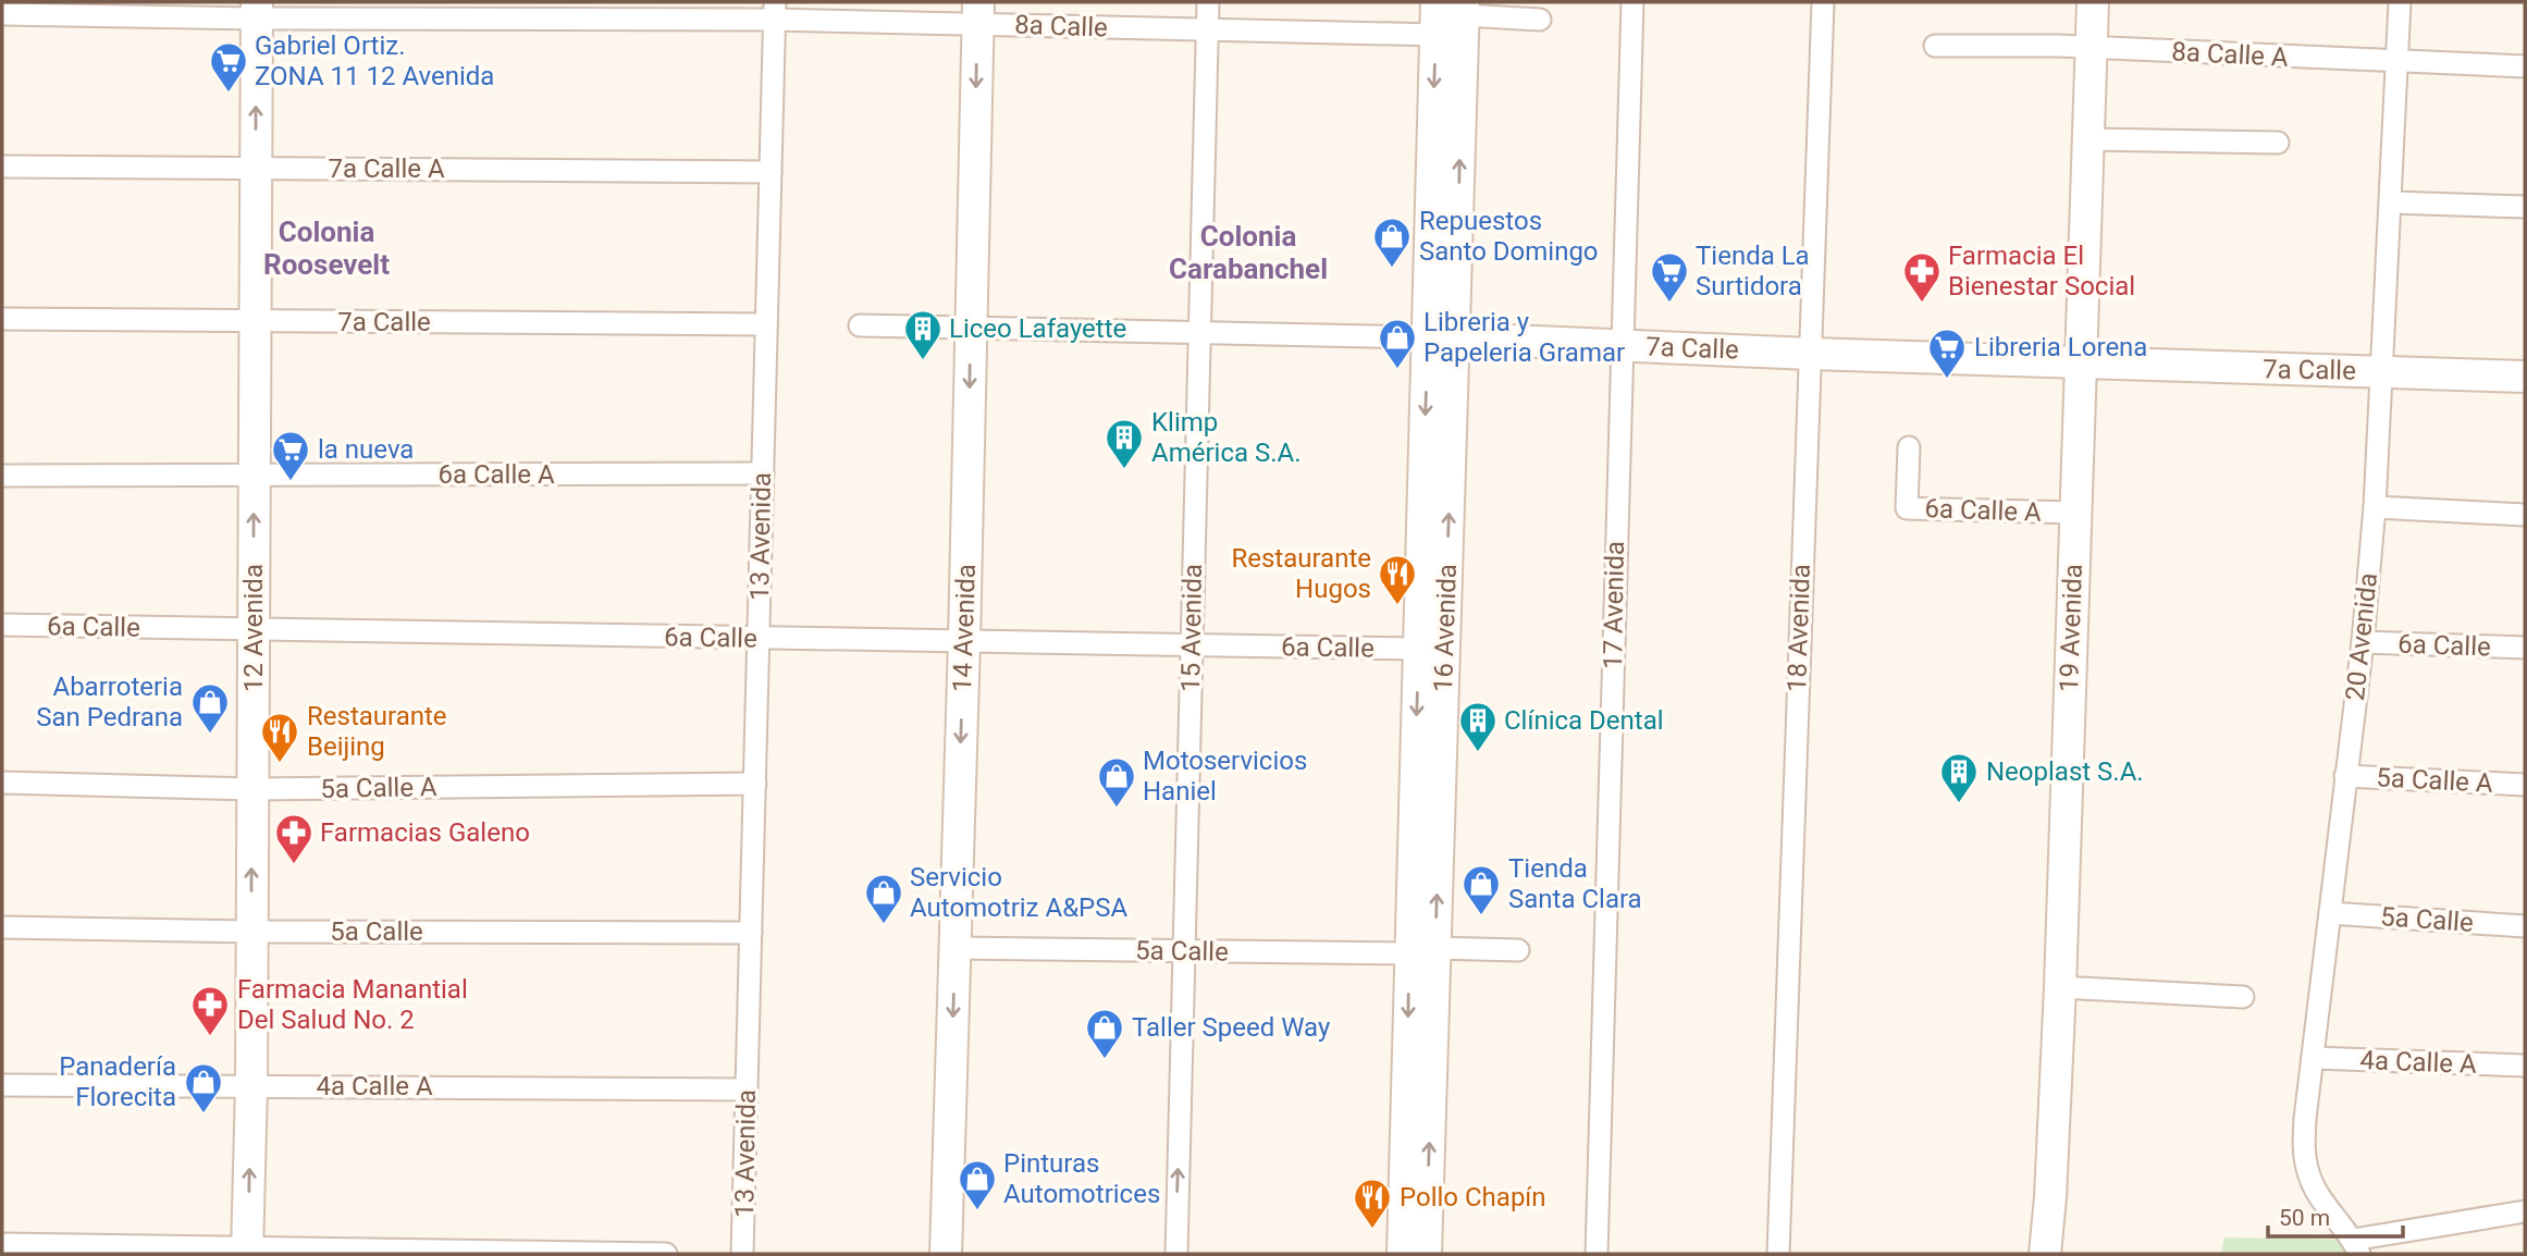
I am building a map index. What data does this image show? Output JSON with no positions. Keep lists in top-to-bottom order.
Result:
{
  "streets": {
    "street": [
      "8a Calle",
      "8a Calle A",
      "7a Calle A",
      "7a Calle",
      "6a Calle A",
      "13 Avenida",
      "17 Avenida",
      "6a Calle",
      "12 Avenida",
      "14 Avenida",
      "15 Avenida",
      "16 Avenida",
      "18 Avenida",
      "19 Avenida",
      "20 Avenida",
      "5a Calle A",
      "5a Calle",
      "4a Calle A"
    ]
  },
  "crossings": [
    ["8a Calle", "13 Avenida"],
    ["8a Calle", "12 Avenida"],
    ["8a Calle", "14 Avenida"],
    ["8a Calle", "15 Avenida"],
    ["8a Calle", "16 Avenida"],
    ["8a Calle A", "19 Avenida"],
    ["8a Calle A", "20 Avenida"],
    ["7a Calle A", "13 Avenida"],
    ["7a Calle A", "12 Avenida"],
    ["7a Calle", "13 Avenida"],
    ["7a Calle", "17 Avenida"],
    ["7a Calle", "12 Avenida"],
    ["7a Calle", "14 Avenida"],
    ["7a Calle", "15 Avenida"],
    ["7a Calle", "16 Avenida"],
    ["7a Calle", "18 Avenida"],
    ["7a Calle", "19 Avenida"],
    ["7a Calle", "20 Avenida"],
    ["6a Calle A", "13 Avenida"],
    ["6a Calle A", "12 Avenida"],
    ["6a Calle A", "19 Avenida"],
    ["13 Avenida", "6a Calle"],
    ["13 Avenida", "5a Calle A"],
    ["13 Avenida", "5a Calle"],
    ["13 Avenida", "4a Calle A"],
    ["6a Calle", "12 Avenida"],
    ["6a Calle", "14 Avenida"],
    ["6a Calle", "15 Avenida"],
    ["6a Calle", "16 Avenida"],
    ["6a Calle", "20 Avenida"],
    ["12 Avenida", "5a Calle A"],
    ["12 Avenida", "5a Calle"],
    ["12 Avenida", "4a Calle A"],
    ["14 Avenida", "5a Calle"],
    ["15 Avenida", "5a Calle"],
    ["16 Avenida", "5a Calle"],
    ["20 Avenida", "5a Calle A"],
    ["20 Avenida", "5a Calle"],
    ["20 Avenida", "4a Calle A"]
  ],
  "one_way": ["12 Avenida", "14 Avenida"],
  "districts": ["Colonia Roosevelt", "Colonia Carabanchel"],
  "places": {
    "supermarket": [
      "Gabriel Ortiz. ZONA 11 12 Avenida",
      "Tienda La Surtidora",
      "Libreria Lorena",
      "la nueva"
    ],
    "shop": [
      "Repuestos Santo Domingo",
      "Libreria y Papeleria Gramar",
      "Abarroteria San Pedrana",
      "Motoservicios Haniel",
      "Tienda Santa Clara",
      "Servicio Automotriz A&PSA",
      "Taller Speed Way",
      "Panadería Florecita",
      "Pinturas Automotrices"
    ],
    "pharmacy": ["Farmacia El Bienestar Social", "Farmacias Galeno", "Farmacia Manantial Del Salud No. 2"],
    "building": [
      "Liceo Lafayette",
      "Klimp América S.A.",
      "Clínica Dental",
      "Neoplast S.A."
    ],
    "restaurant": ["Restaurante Hugos", "Restaurante Beijing", "Pollo Chapín"]
  },
  "scale_bar": "50 m"
}
